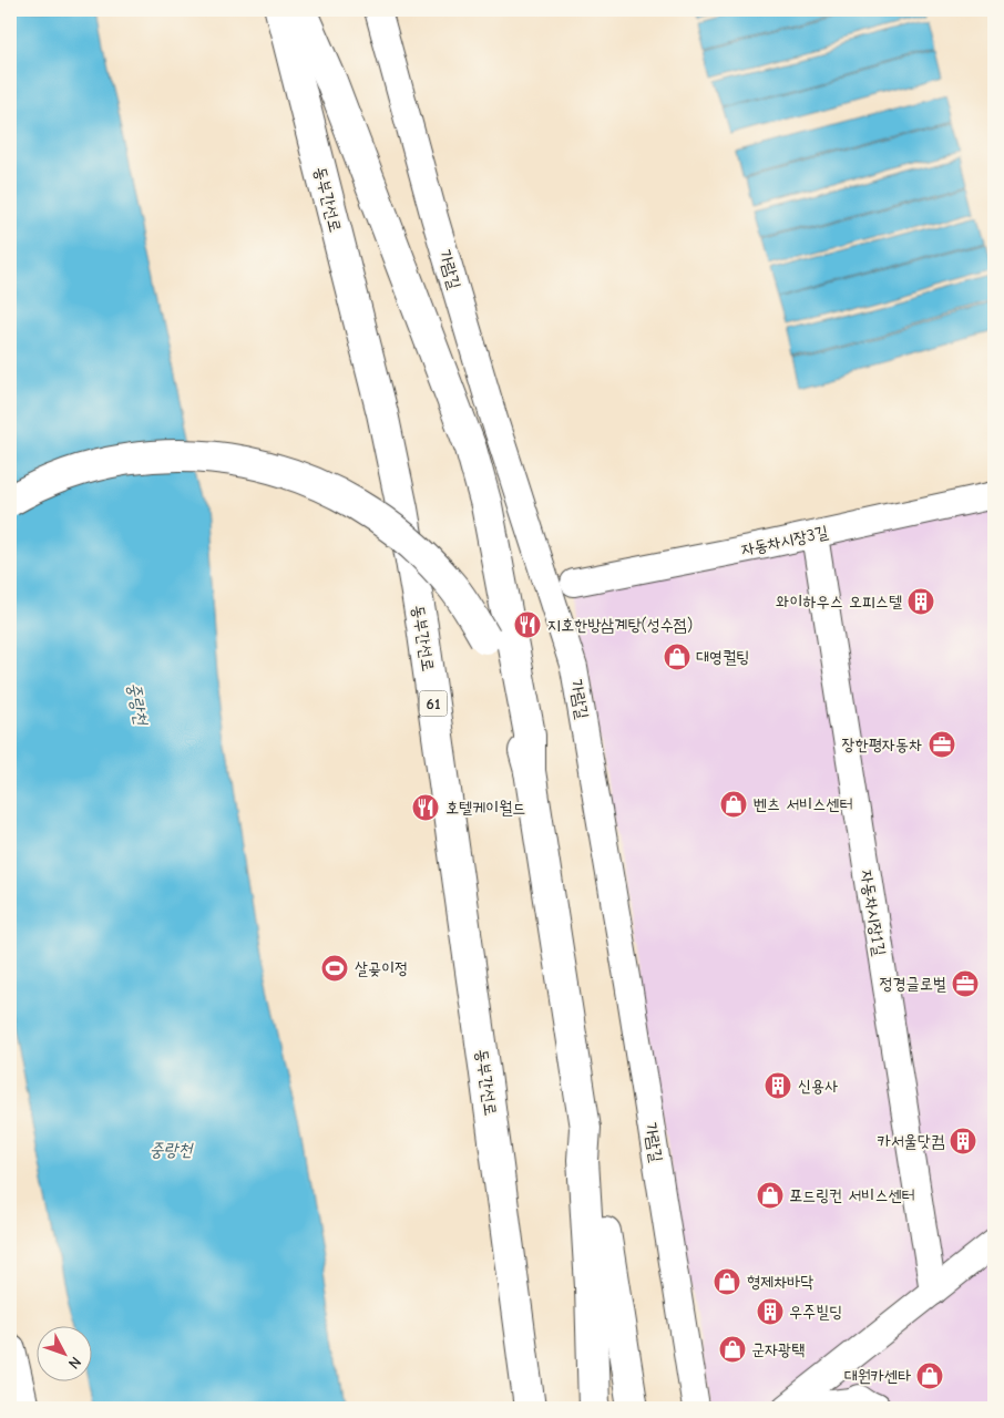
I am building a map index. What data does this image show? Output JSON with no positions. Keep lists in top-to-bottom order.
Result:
{
  "streets": {
    "highway": ["동부간선로", "61"],
    "street": ["가람길", "자동차시장3길", "자동차시장1길"]
  },
  "crossings": [
    ["자동차시장3길", "자동차시장1길"]
  ],
  "water": ["중랑천"],
  "places": {
    "building": [
      "와이하우스 오피스텔",
      "신용사",
      "카서울닷컴",
      "우주빌딩"
    ],
    "restaurant": ["지호한방삼계탕(성수점)", "호텔케이월드"],
    "shop": [
      "대영퀄팅",
      "벤츠 서비스센터",
      "포드링컨 서비스센터",
      "형제차바닥",
      "군자광택",
      "대원카센타"
    ],
    "office": ["장한평자동차", "정경글로벌"],
    "sports": ["살곶이정"]
  },
  "north": "bottom right"
}
